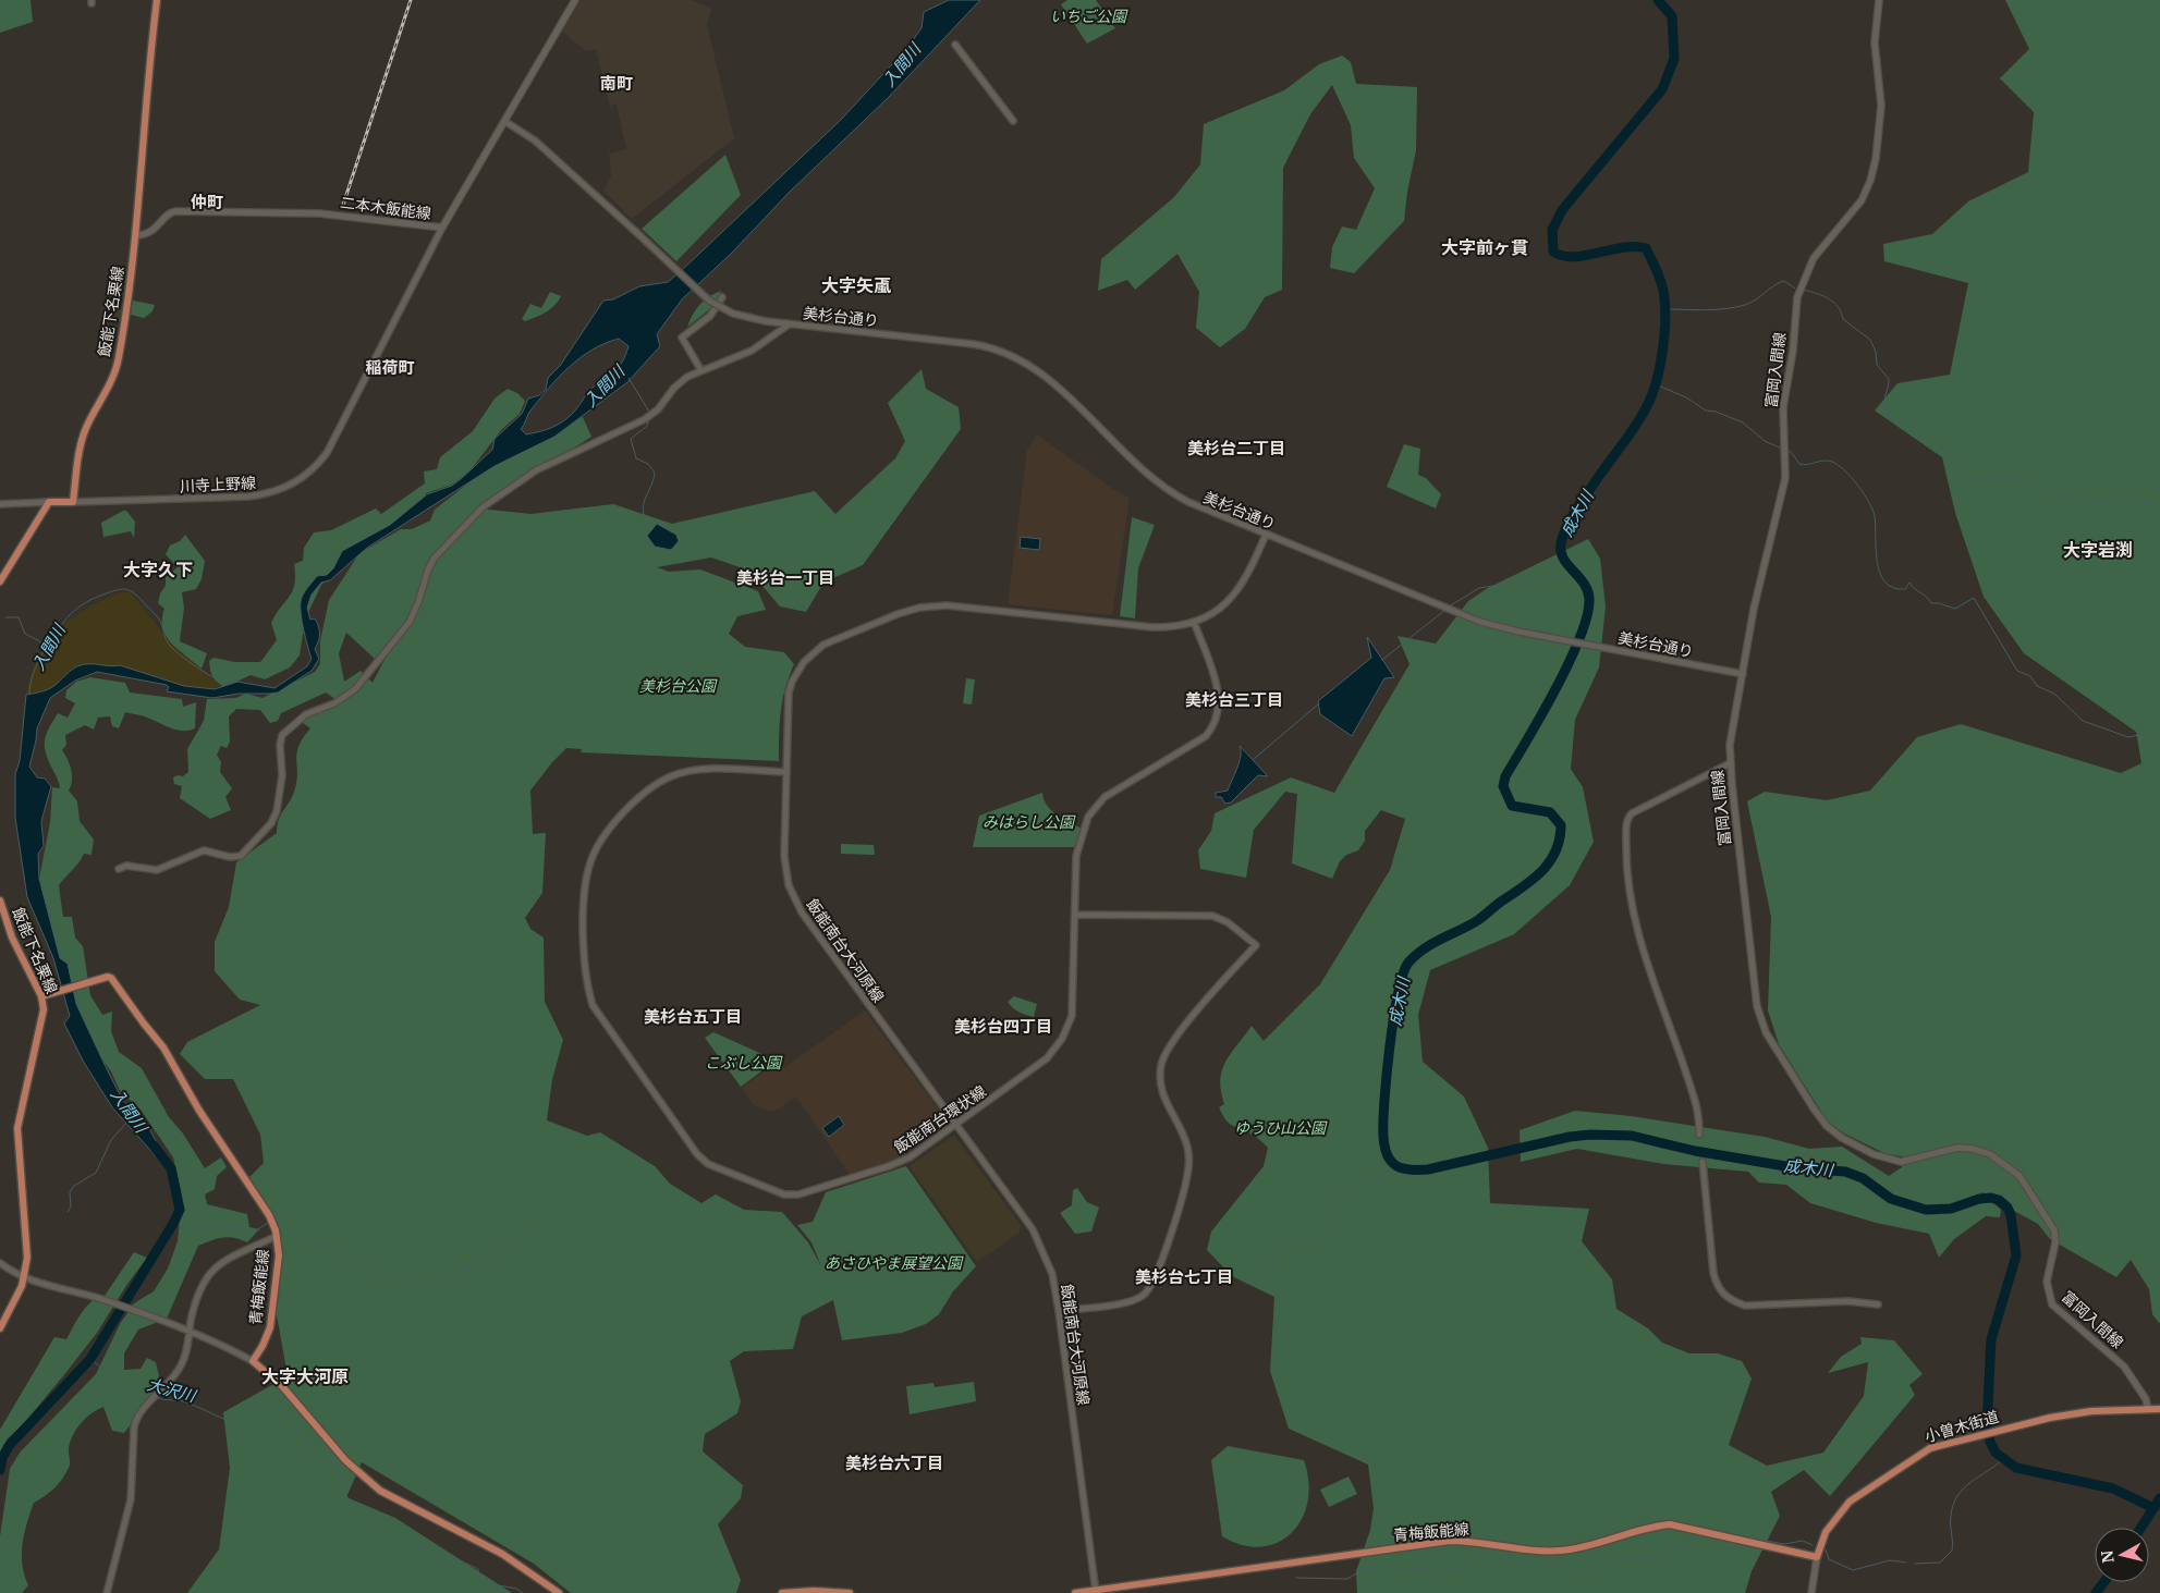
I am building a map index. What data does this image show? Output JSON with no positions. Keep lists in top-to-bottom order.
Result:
{
  "streets": {
    "main road": [
      "二本木飯能線",
      "飯能下名栗線",
      "富岡入間線",
      "青梅飯能線",
      "小曽木街道"
    ],
    "street": [
      "美杉台通り",
      "川寺上野線",
      "飯能南台大河原線",
      "飯能南台環状線"
    ]
  },
  "crossings": [
    ["二本木飯能線", "飯能下名栗線"],
    ["二本木飯能線", "美杉台通り"],
    ["二本木飯能線", "川寺上野線"],
    ["飯能下名栗線", "川寺上野線"],
    ["飯能下名栗線", "青梅飯能線"],
    ["美杉台通り", "富岡入間線"],
    ["美杉台通り", "飯能南台大河原線"],
    ["富岡入間線", "小曽木街道"],
    ["飯能南台大河原線", "飯能南台環状線"],
    ["飯能南台大河原線", "青梅飯能線"],
    ["青梅飯能線", "小曽木街道"]
  ],
  "districts": [
    "南町",
    "仲町",
    "大字前ヶ貫",
    "大字矢颪",
    "稲荷町",
    "美杉台二丁目",
    "大字岩渕",
    "大字久下",
    "美杉台一丁目",
    "美杉台三丁目",
    "美杉台五丁目",
    "美杉台四丁目",
    "美杉台七丁目",
    "大字大河原",
    "美杉台六丁目"
  ],
  "water": ["入間川", "成木川", "大沢川"],
  "parks": [
    "いちご公園",
    "美杉台公園",
    "みはらし公園",
    "こぶし公園",
    "ゆうひ山公園",
    "あさひやま展望公園"
  ],
  "north": "left"
}
